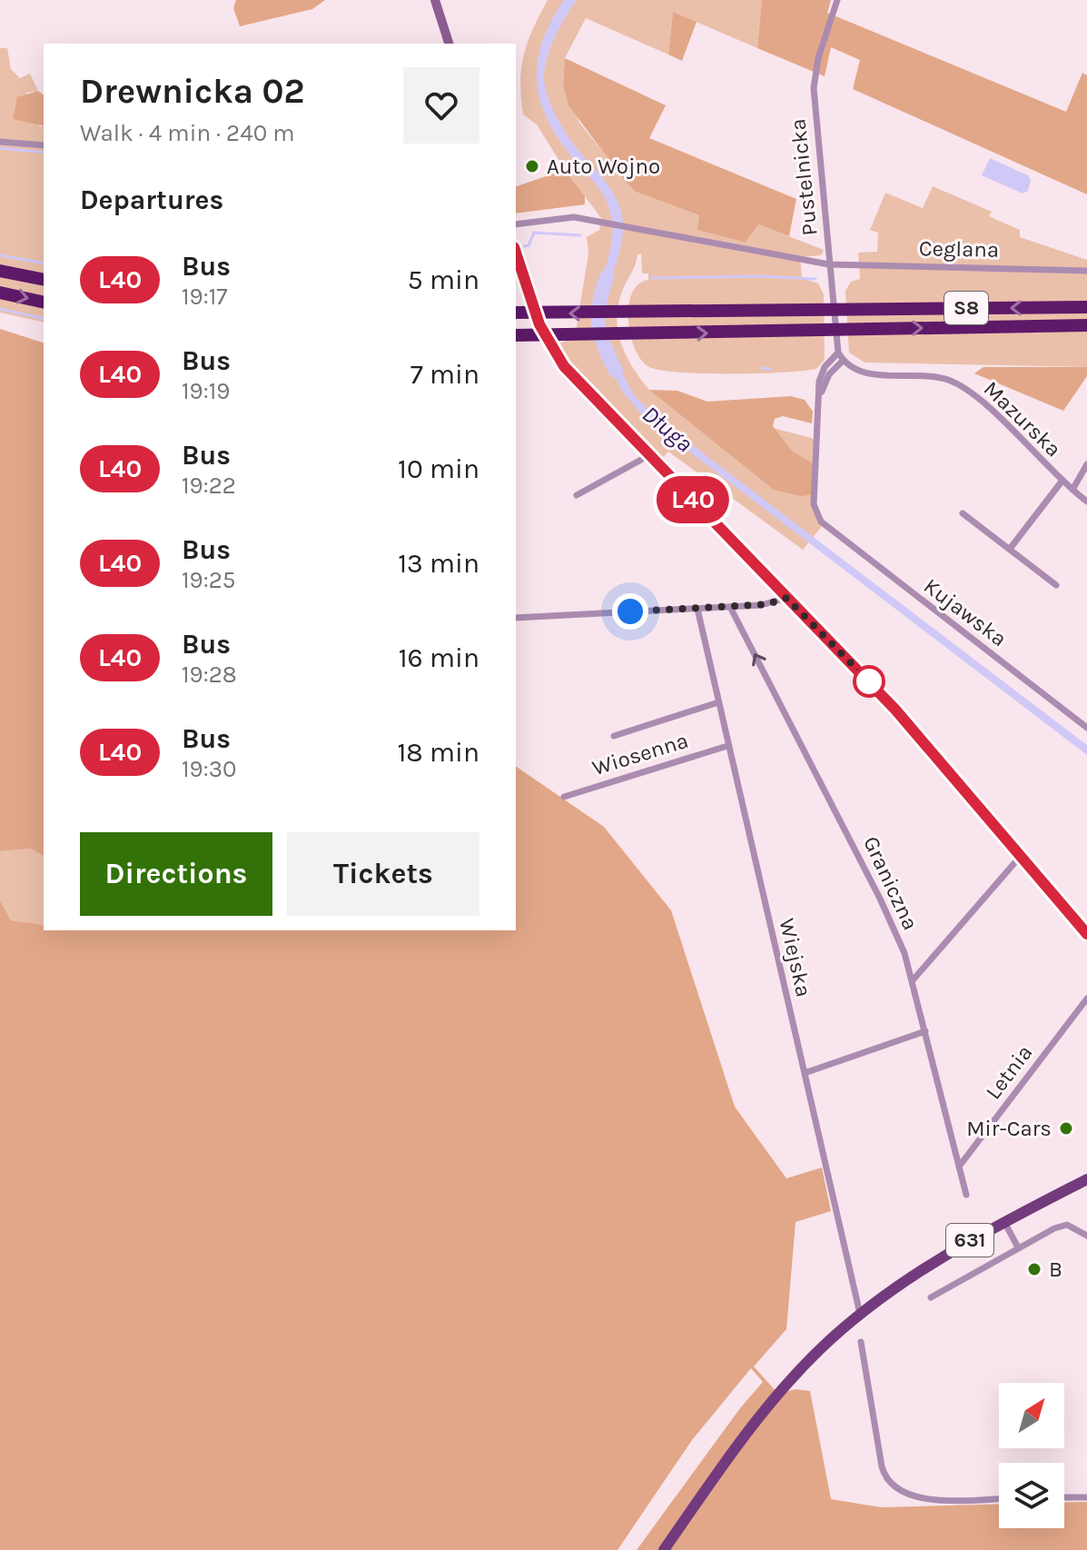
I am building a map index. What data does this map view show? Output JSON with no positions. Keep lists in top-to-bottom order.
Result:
{
  "streets": {
    "highway": ["S8"],
    "main road": ["631"],
    "street": [
      "Pustelnicka",
      "Ceglana",
      "Mazurska",
      "Kujawska",
      "Wiosenna",
      "Graniczna",
      "Wiejska",
      "Letnia"
    ]
  },
  "crossings": [
    ["Pustelnicka", "Ceglana"],
    ["Pustelnicka", "Mazurska"],
    ["Wiosenna", "Wiejska"],
    ["Graniczna", "Letnia"],
    ["Wiejska", "631"]
  ],
  "one_way": ["Graniczna"],
  "water": ["Długa"],
  "places": ["Auto Wojno", "Mir-Cars", "B"],
  "lines": ["bus line L40"],
  "north": "top right",
  "page": {
    "on_map": "L40",
    "heading": [
      ["Drewnicka 02", "Walk · 4 min · 240 m"],
      "Departures"
    ],
    "list": [
      {
        "mark": "L40",
        "name": "Bus",
        "note": "19:17",
        "value": "5 min"
      },
      {
        "mark": "L40",
        "name": "Bus",
        "note": "19:19",
        "value": "7 min"
      },
      {
        "mark": "L40",
        "name": "Bus",
        "note": "19:22",
        "value": "10 min"
      },
      {
        "mark": "L40",
        "name": "Bus",
        "note": "19:25",
        "value": "13 min"
      },
      {
        "mark": "L40",
        "name": "Bus",
        "note": "19:28",
        "value": "16 min"
      },
      {
        "mark": "L40",
        "name": "Bus",
        "note": "19:30",
        "value": "18 min"
      }
    ],
    "buttons": ["Directions", "Tickets"]
  }
}
